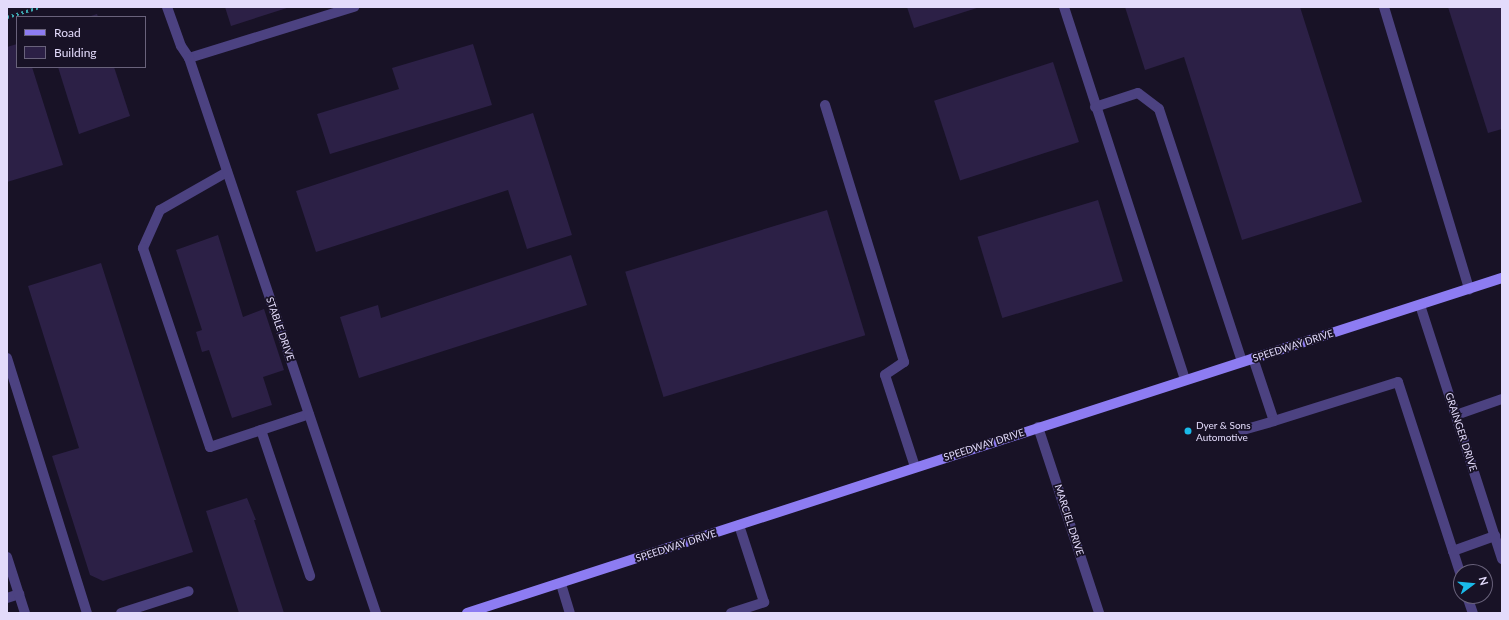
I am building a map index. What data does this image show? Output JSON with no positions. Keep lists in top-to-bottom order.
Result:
{
  "streets": {
    "main road": ["SPEEDWAY DRIVE"],
    "street": ["STABLE DRIVE", "GRAINGER DRIVE", "MARCIEL DRIVE"]
  },
  "crossings": [
    ["SPEEDWAY DRIVE", "GRAINGER DRIVE"],
    ["SPEEDWAY DRIVE", "MARCIEL DRIVE"]
  ],
  "places": ["Dyer & Sons Automotive"],
  "legend": ["Road", "Building"],
  "north": "right"
}
